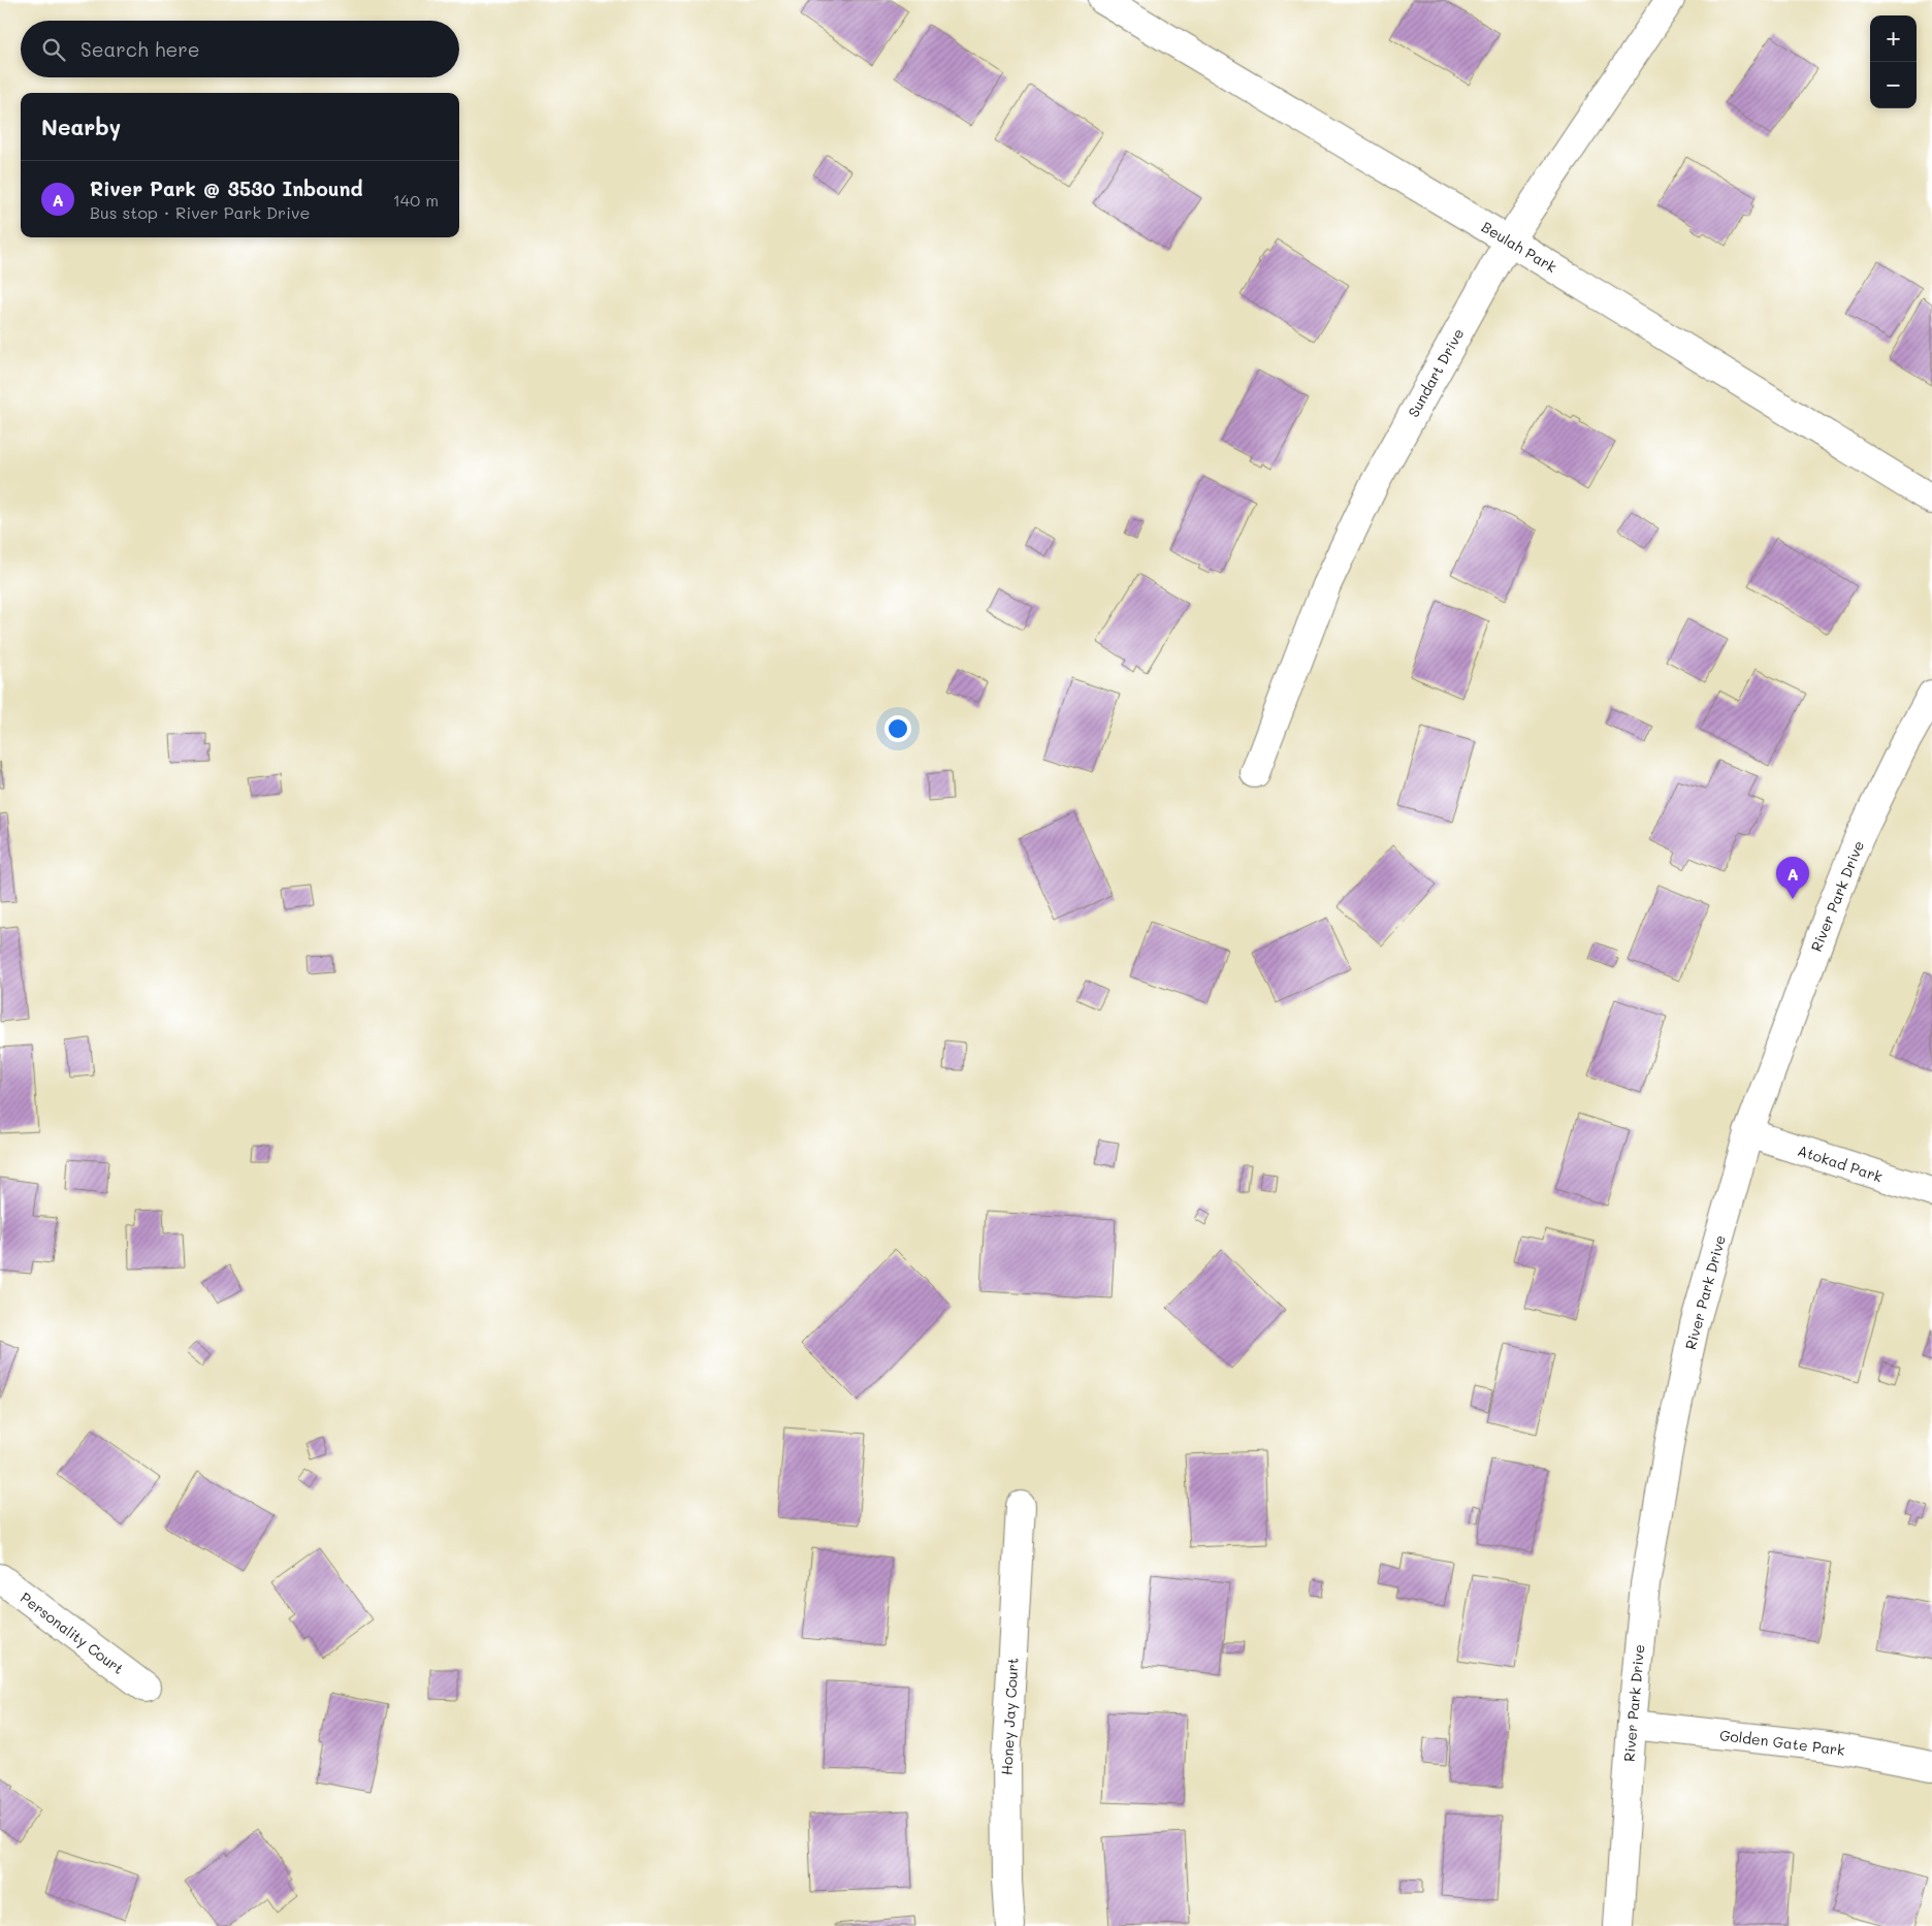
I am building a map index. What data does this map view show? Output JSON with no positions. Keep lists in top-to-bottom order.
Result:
{
  "streets": {
    "street": [
      "Beulah Park",
      "Sundart Drive",
      "River Park Drive",
      "Atokad Park",
      "Personality Court",
      "Honey Jay Court",
      "Golden Gate Park"
    ]
  },
  "crossings": [
    ["Beulah Park", "Sundart Drive"],
    ["River Park Drive", "Atokad Park"],
    ["River Park Drive", "Golden Gate Park"]
  ],
  "page": {
    "map_buttons": ["+", "−"],
    "search": "Search here",
    "heading": "Nearby",
    "list": [
      {
        "mark": "A",
        "name": "River Park @ 3530 Inbound",
        "note": "Bus stop · River Park Drive",
        "value": "140 m"
      }
    ],
    "pins": "A"
  }
}
